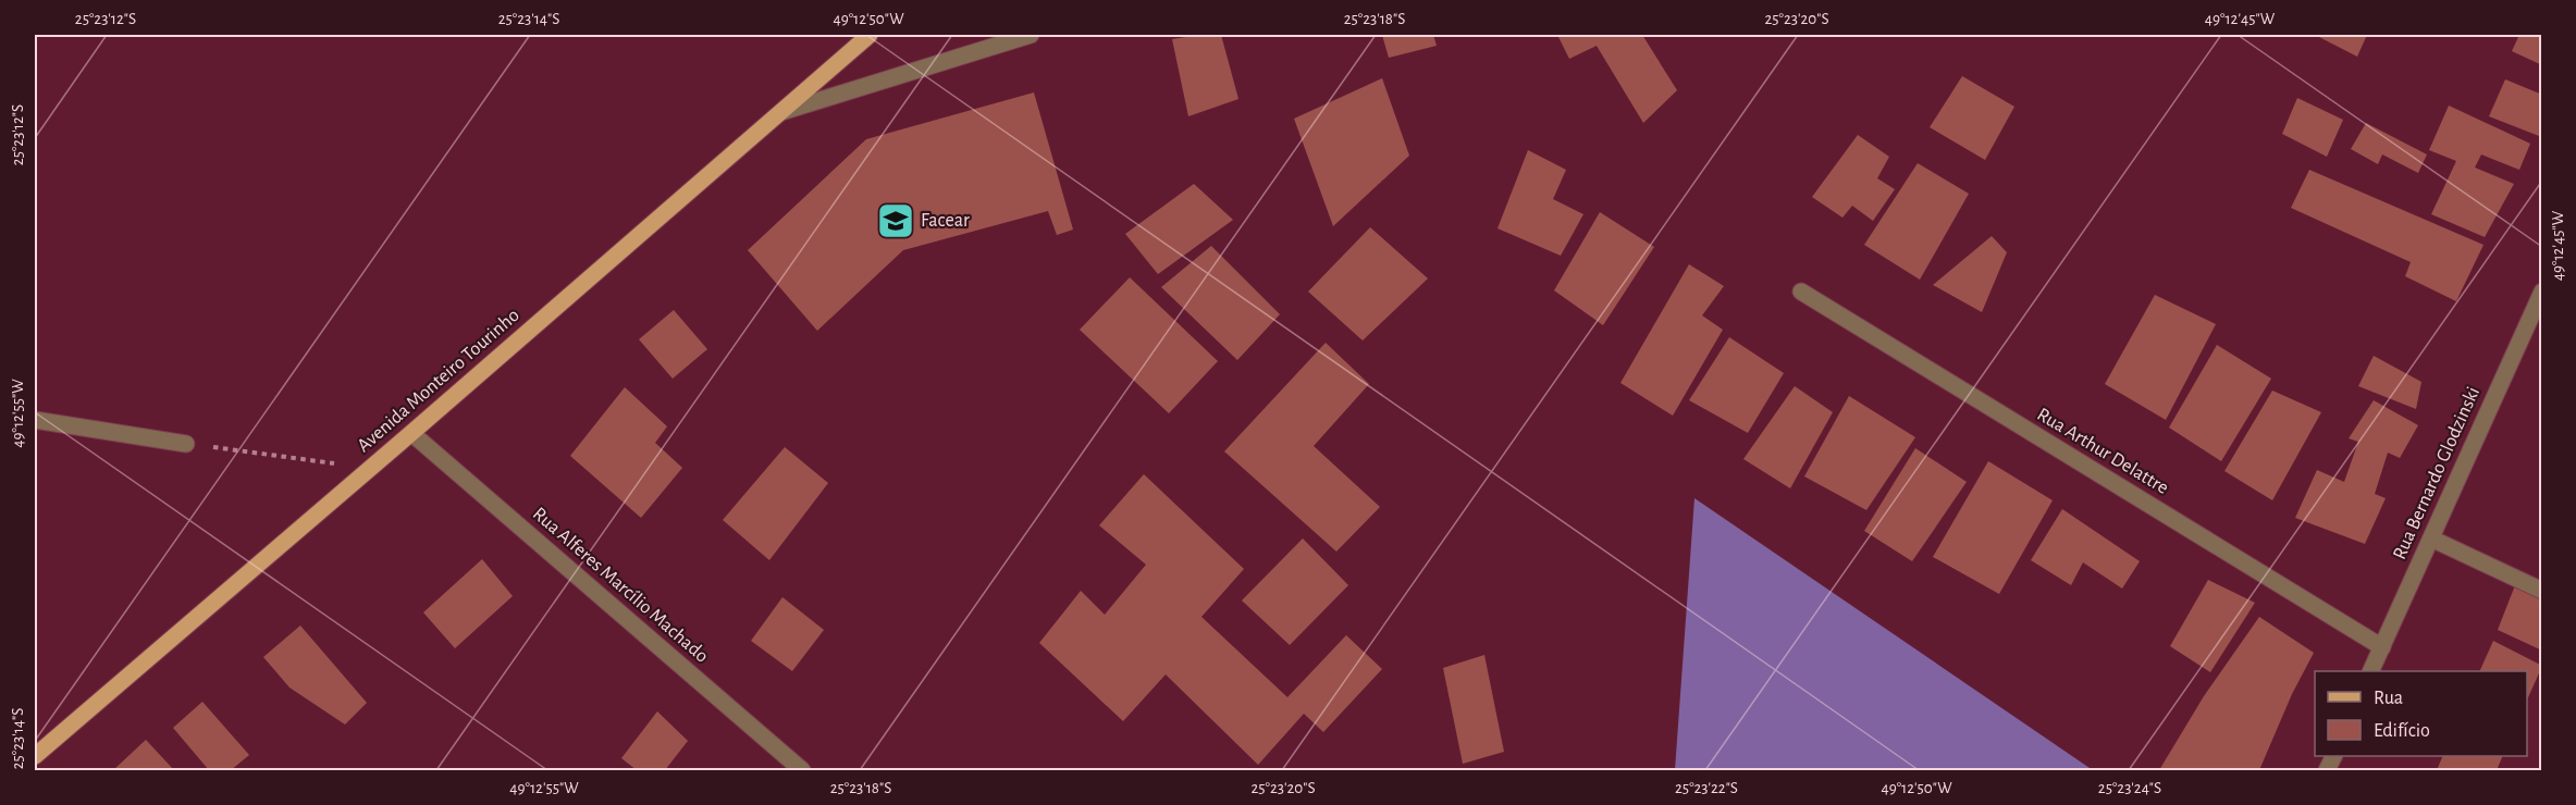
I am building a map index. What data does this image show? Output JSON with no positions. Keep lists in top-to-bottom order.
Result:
{
  "streets": {
    "main road": ["Avenida Monteiro Tourinho"],
    "street": ["Rua Arthur Delattre", "Rua Bernardo Glodzinski", "Rua Alferes Marcílio Machado"]
  },
  "crossings": [
    ["Avenida Monteiro Tourinho", "Rua Alferes Marcílio Machado"],
    ["Rua Arthur Delattre", "Rua Bernardo Glodzinski"]
  ],
  "places": {
    "school or university": ["Facear"]
  },
  "legend": ["Rua", "Edifício"],
  "coordinates": [
    "25°23'12\"S",
    "25°23'14\"S",
    "49°12'50\"W",
    "25°23'18\"S",
    "25°23'20\"S",
    "49°12'45\"W",
    "49°12'55\"W",
    "25°23'22\"S",
    "25°23'24\"S"
  ]
}
